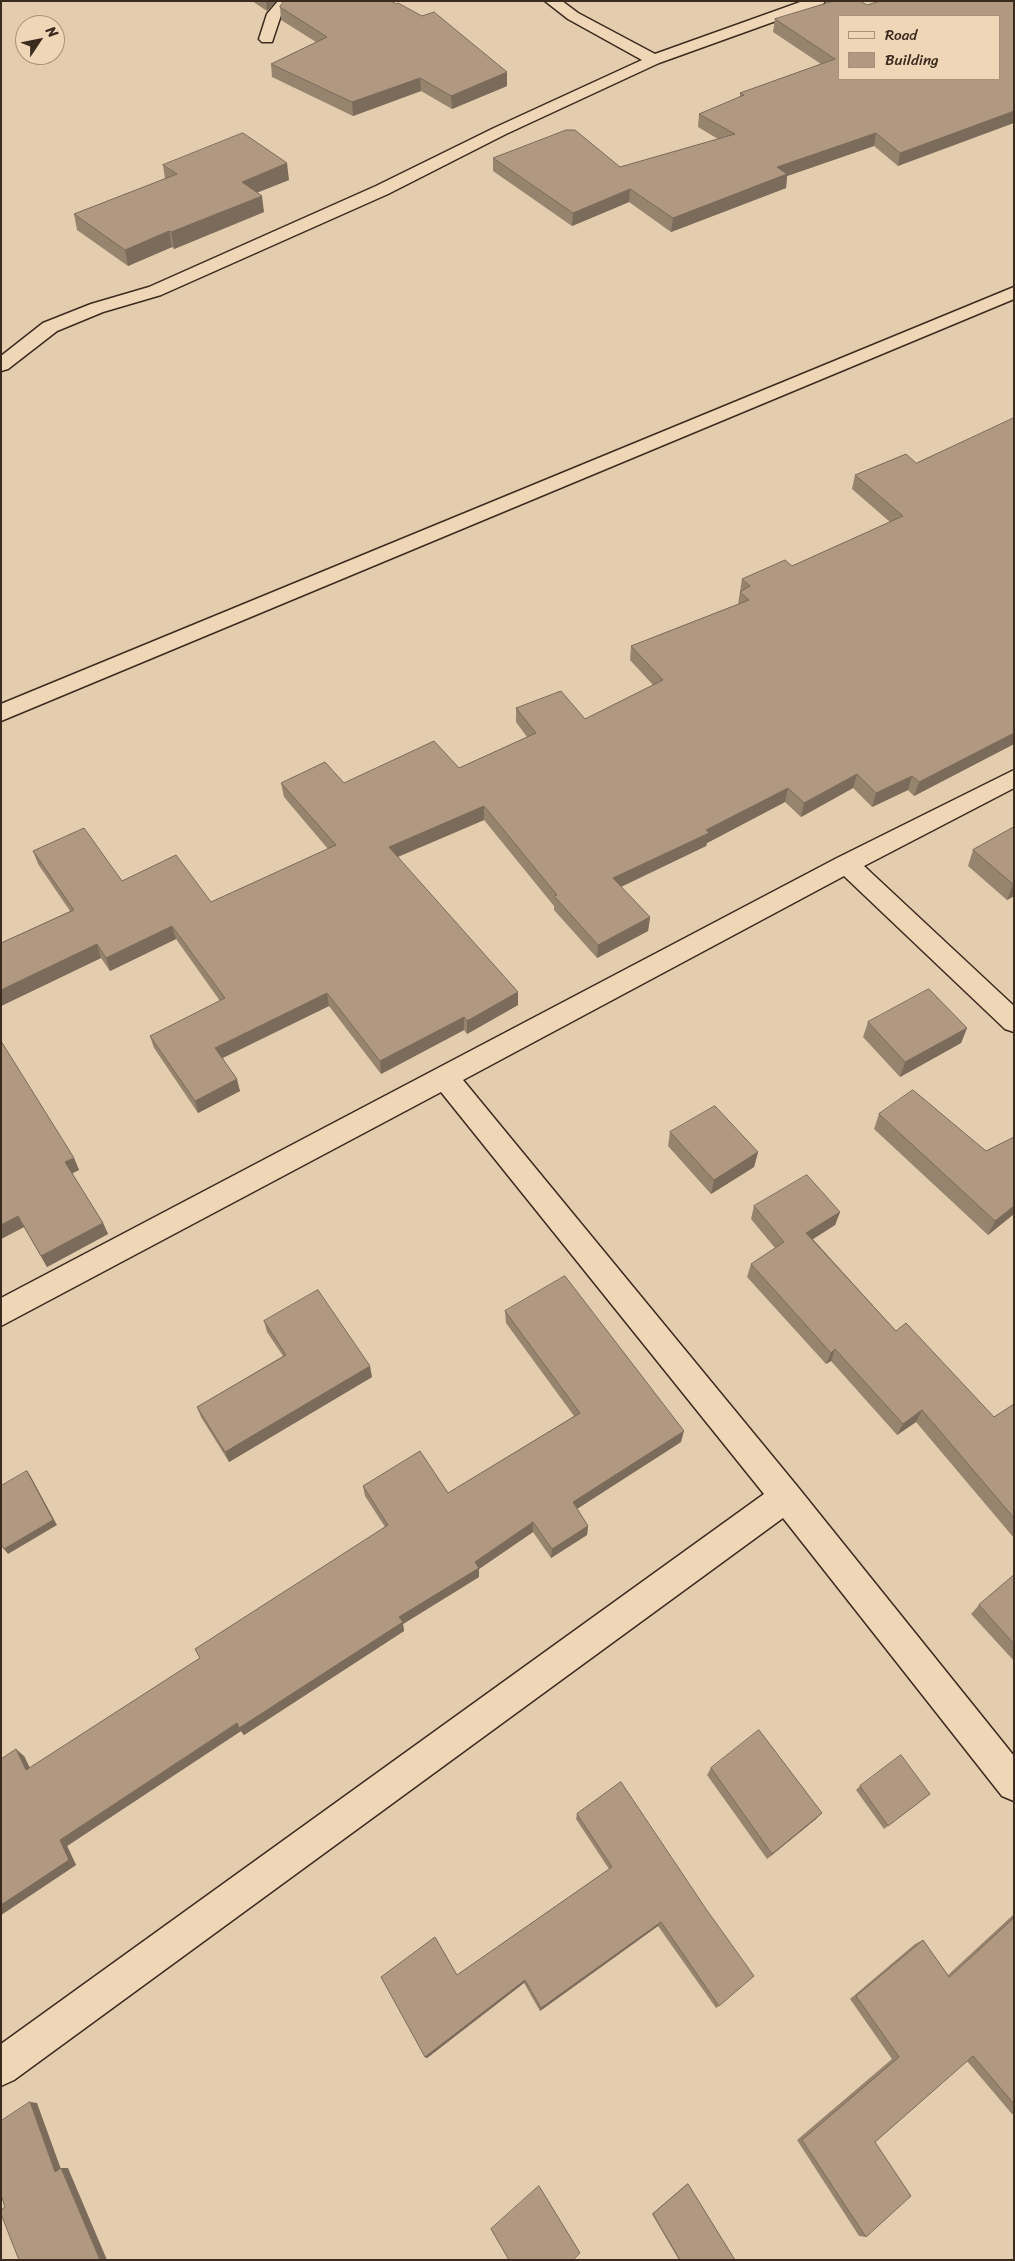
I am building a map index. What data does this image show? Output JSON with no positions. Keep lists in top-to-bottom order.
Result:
{
  "legend": ["Road", "Building"],
  "north": "top right"
}
